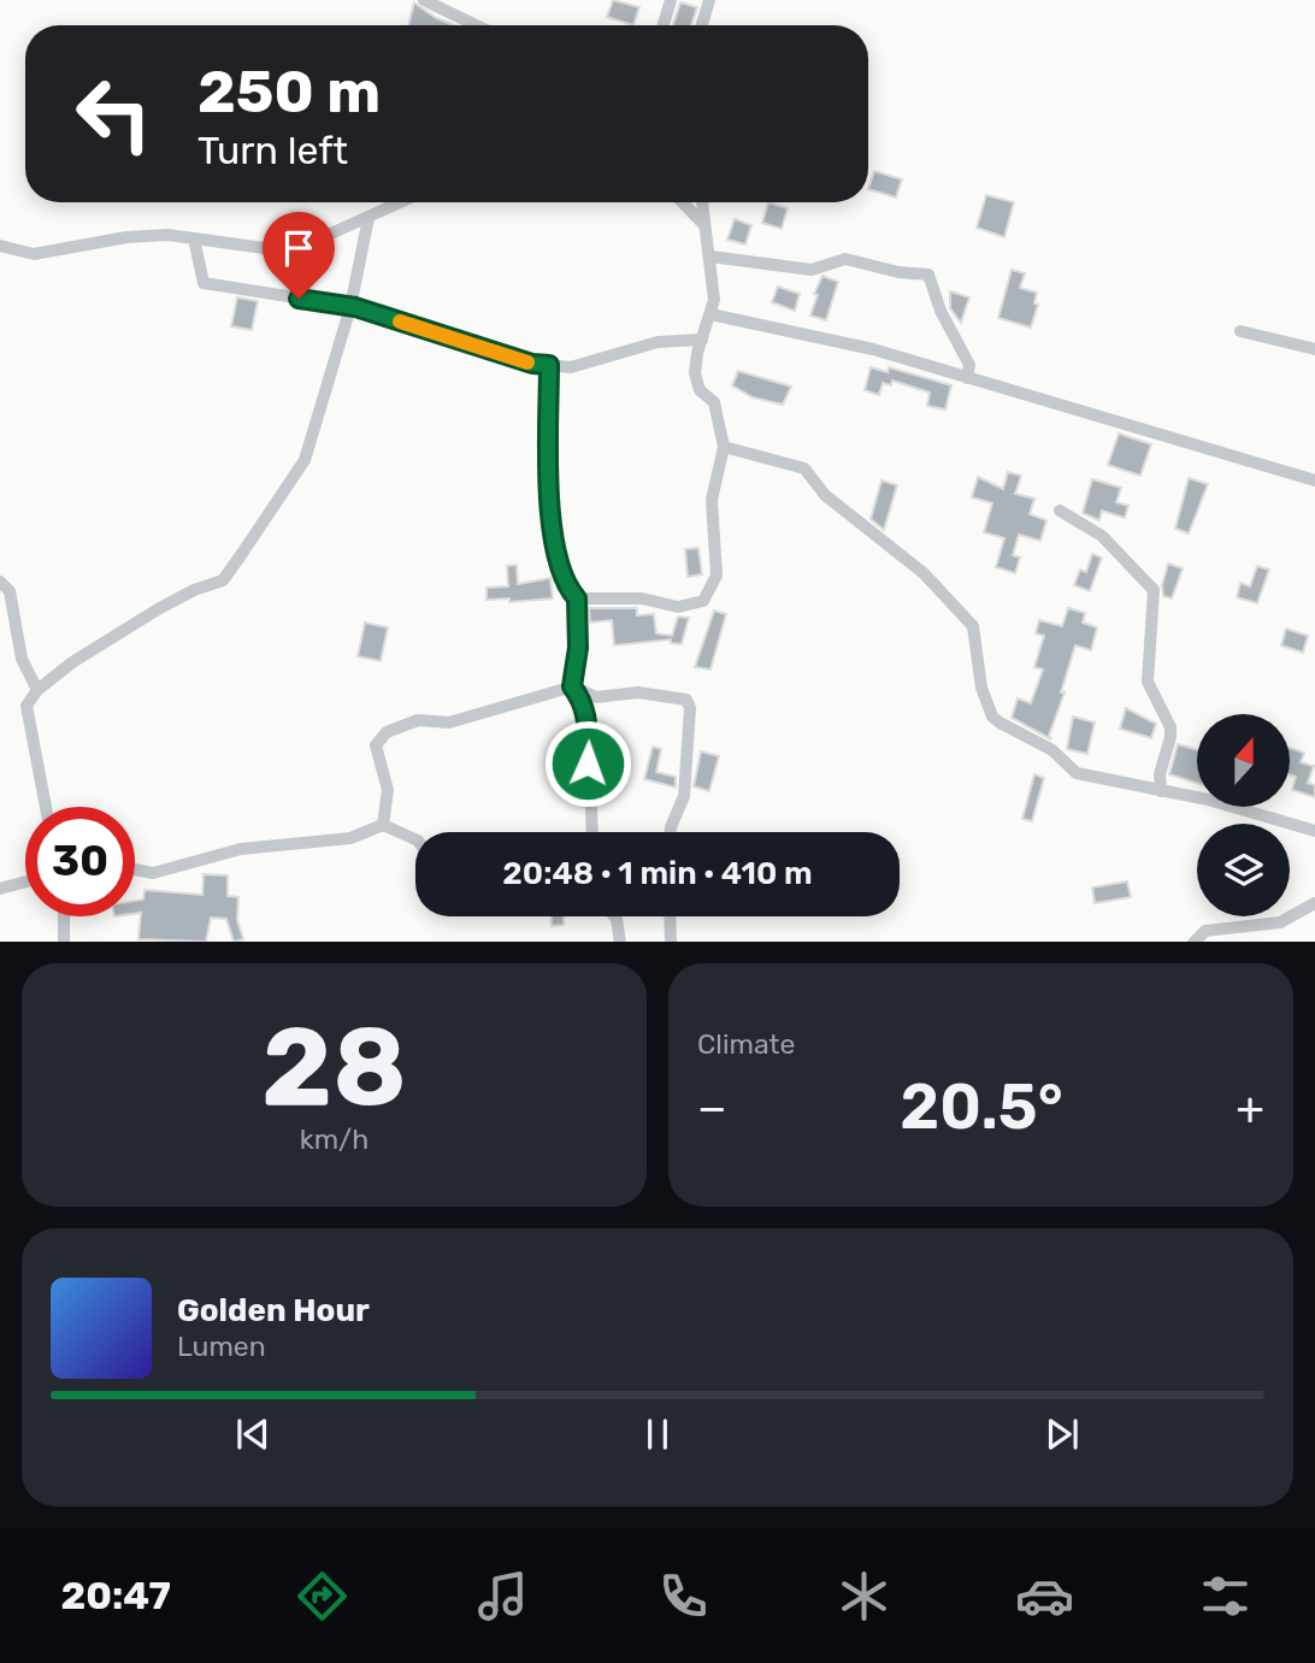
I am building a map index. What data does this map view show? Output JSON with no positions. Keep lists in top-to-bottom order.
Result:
{
  "north": "top",
  "page": {
    "turn": ["250 m", "Turn left"],
    "limit": "30",
    "trip": "20:48 · 1 min · 410 m",
    "tile": [
      ["28", "km/h"],
      "Climate"
    ],
    "heat": ["−", "20.5°", "+"],
    "song": ["Golden Hour", "Lumen"],
    "tabs": "20:47"
  }
}
